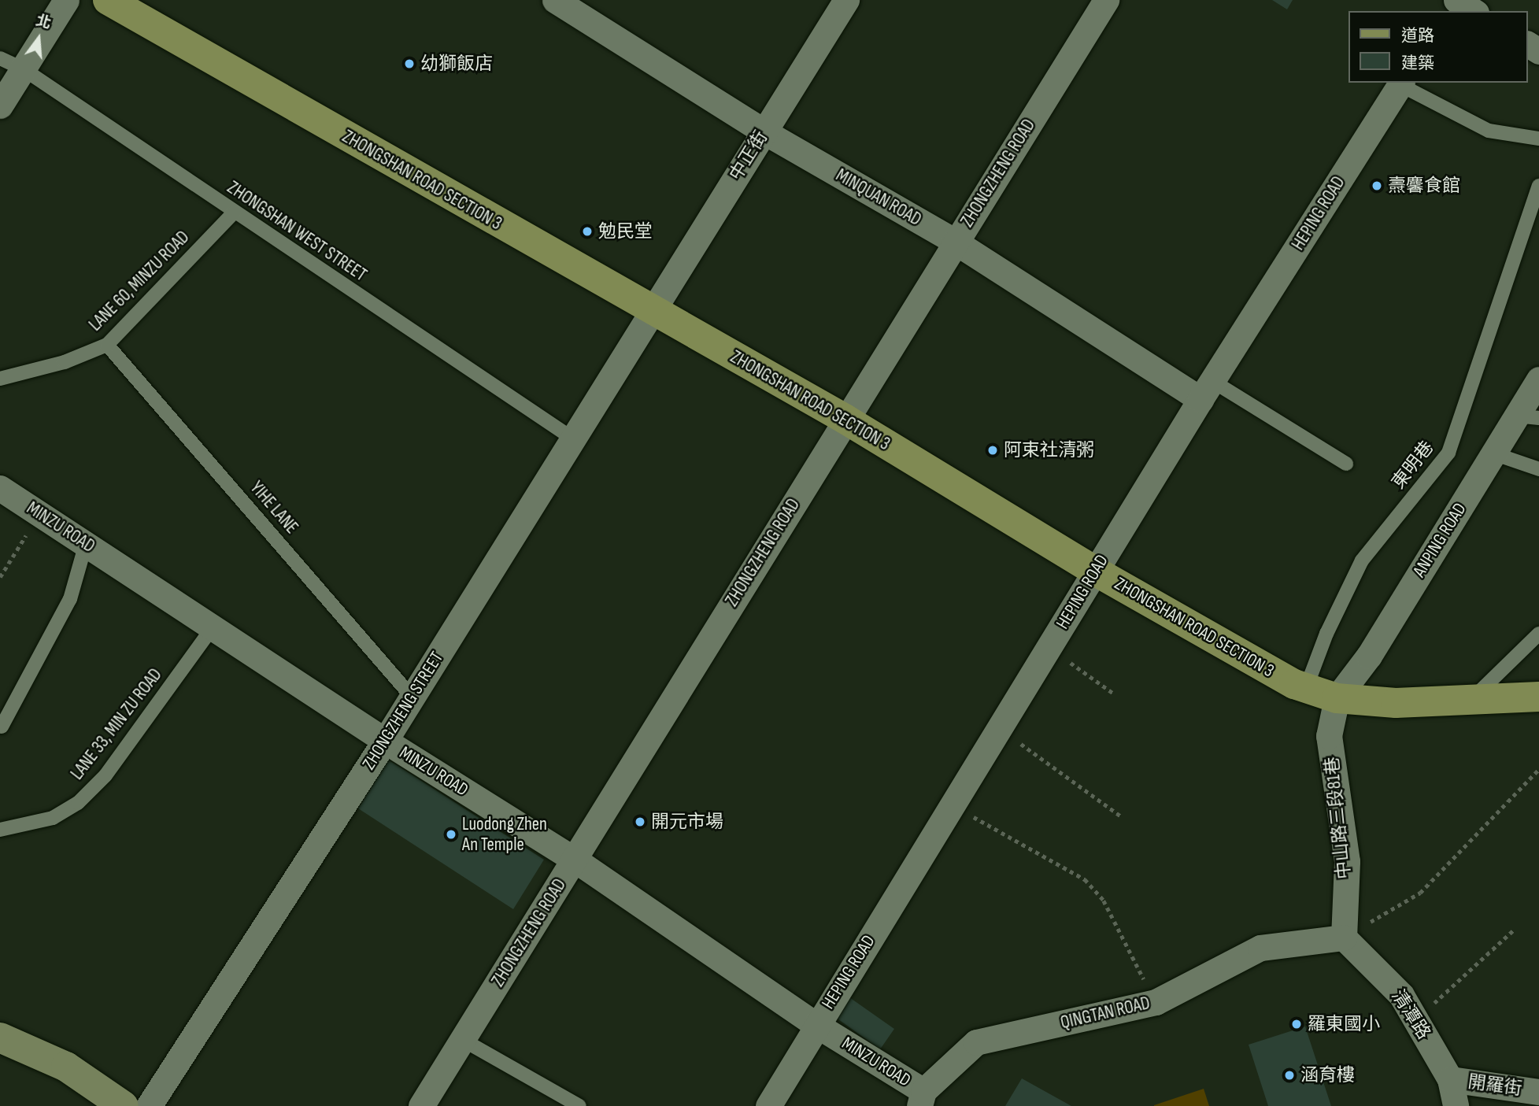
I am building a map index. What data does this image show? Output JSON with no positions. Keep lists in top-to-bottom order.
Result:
{
  "streets": {
    "main road": ["ZHONGSHAN ROAD SECTION 3"],
    "street": [
      "中正街",
      "ZHONGZHENG ROAD",
      "MINQUAN ROAD",
      "HEPING ROAD",
      "MINZU ROAD",
      "ANPING ROAD",
      "ZHONGZHENG STREET",
      "中山路三段81巷",
      "QINGTAN ROAD",
      "清潭路",
      "開羅街"
    ],
    "lane": [
      "ZHONGSHAN WEST STREET",
      "LANE 60, MINZU ROAD",
      "東明巷",
      "YIHE LANE",
      "LANE 33, MIN ZU ROAD"
    ]
  },
  "crossings": [
    ["中正街", "ZHONGSHAN ROAD SECTION 3"],
    ["中正街", "MINQUAN ROAD"],
    ["中正街", "ZHONGZHENG STREET"],
    ["ZHONGZHENG ROAD", "ZHONGSHAN ROAD SECTION 3"],
    ["ZHONGZHENG ROAD", "MINQUAN ROAD"],
    ["ZHONGZHENG ROAD", "MINZU ROAD"],
    ["ZHONGSHAN ROAD SECTION 3", "HEPING ROAD"],
    ["ZHONGSHAN ROAD SECTION 3", "東明巷"],
    ["ZHONGSHAN ROAD SECTION 3", "ANPING ROAD"],
    ["ZHONGSHAN ROAD SECTION 3", "ZHONGZHENG STREET"],
    ["ZHONGSHAN ROAD SECTION 3", "中山路三段81巷"],
    ["MINQUAN ROAD", "HEPING ROAD"],
    ["HEPING ROAD", "MINZU ROAD"],
    ["ZHONGSHAN WEST STREET", "LANE 60, MINZU ROAD"],
    ["ZHONGSHAN WEST STREET", "ZHONGZHENG STREET"],
    ["LANE 60, MINZU ROAD", "YIHE LANE"],
    ["YIHE LANE", "ZHONGZHENG STREET"],
    ["MINZU ROAD", "ZHONGZHENG STREET"],
    ["MINZU ROAD", "LANE 33, MIN ZU ROAD"],
    ["MINZU ROAD", "QINGTAN ROAD"],
    ["ANPING ROAD", "中山路三段81巷"],
    ["中山路三段81巷", "QINGTAN ROAD"],
    ["中山路三段81巷", "清潭路"],
    ["QINGTAN ROAD", "清潭路"],
    ["清潭路", "開羅街"]
  ],
  "places": [
    "幼獅飯店",
    "燾麘食館",
    "勉民堂",
    "阿束社清粥",
    "開元市場",
    "Luodong Zhen An Temple",
    "羅東國小",
    "涵育樓"
  ],
  "legend": ["道路", "建築"],
  "north": "top"
}
